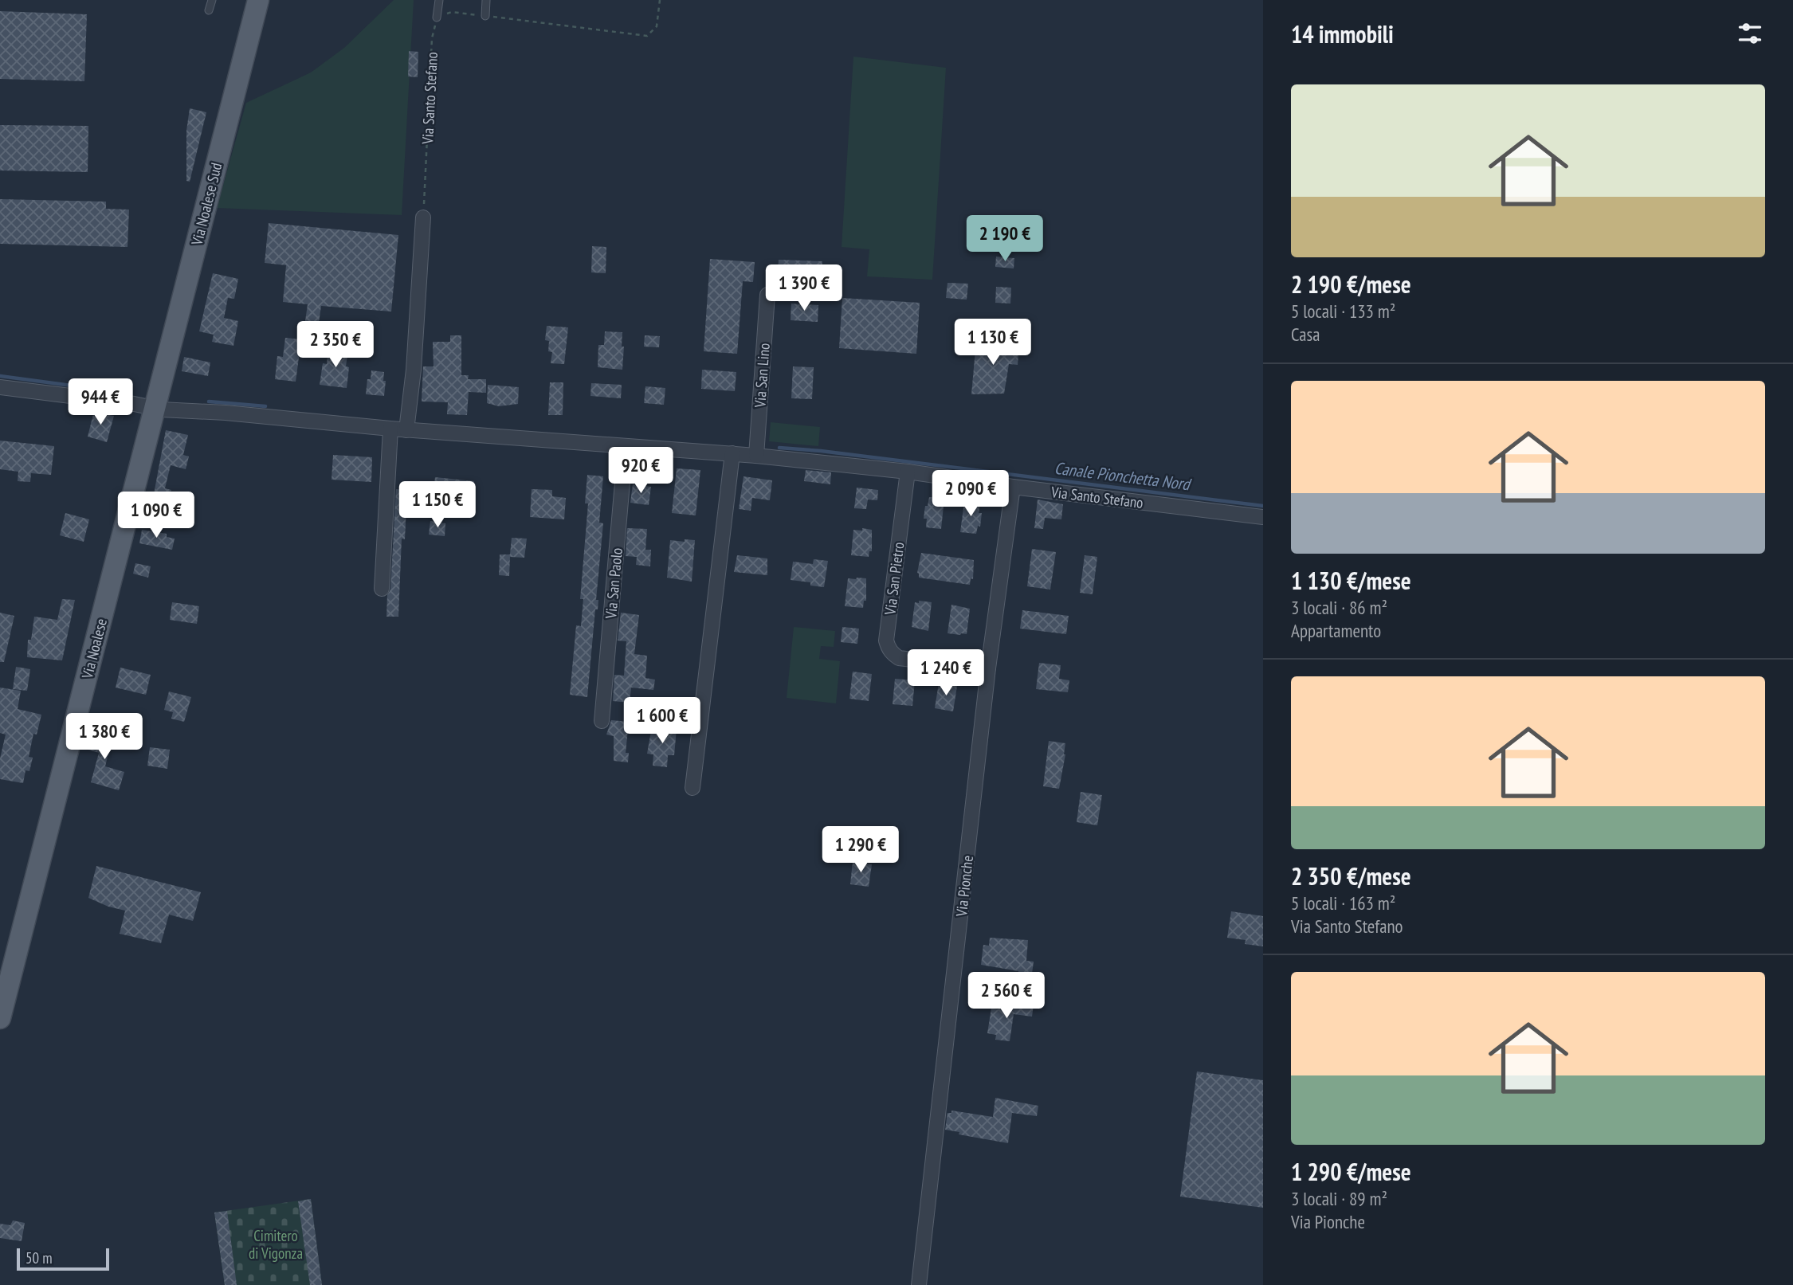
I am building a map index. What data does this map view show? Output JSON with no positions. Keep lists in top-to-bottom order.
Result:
{
  "streets": {
    "main road": ["Via Noalese Sud", "Via Noalese"],
    "street": [
      "Via Santo Stefano",
      "Via San Lino",
      "Via San Pietro",
      "Via San Paolo",
      "Via Pionche"
    ]
  },
  "crossings": [
    ["Via Santo Stefano", "Via Noalese Sud"],
    ["Via Santo Stefano", "Via San Lino"],
    ["Via Santo Stefano", "Via San Pietro"],
    ["Via Santo Stefano", "Via San Paolo"],
    ["Via Santo Stefano", "Via Noalese"],
    ["Via Santo Stefano", "Via Pionche"],
    ["Via Noalese Sud", "Via Noalese"],
    ["Via San Pietro", "Via Pionche"]
  ],
  "water": ["Canale Pionchetta Nord"],
  "parks": ["Cimitero di Vigonza"],
  "scale_bar": "50 m",
  "page": {
    "heading": "14 immobili",
    "list": [
      {
        "name": "2 190 €/mese",
        "note": "5 locali · 133 m² · Casa"
      },
      {
        "name": "1 130 €/mese",
        "note": "3 locali · 86 m² · Appartamento"
      },
      {
        "name": "2 350 €/mese",
        "note": "5 locali · 163 m² · Via Santo Stefano"
      },
      {
        "name": "1 290 €/mese",
        "note": "3 locali · 89 m² · Via Pionche"
      }
    ],
    "price": [
      "2 190 €",
      "1 390 €",
      "1 130 €",
      "2 350 €",
      "944 €",
      "920 €",
      "2 090 €",
      "1 150 €",
      "1 090 €",
      "1 240 €",
      "1 600 €",
      "1 380 €",
      "1 290 €",
      "2 560 €"
    ],
    "scale": "50 m"
  }
}
